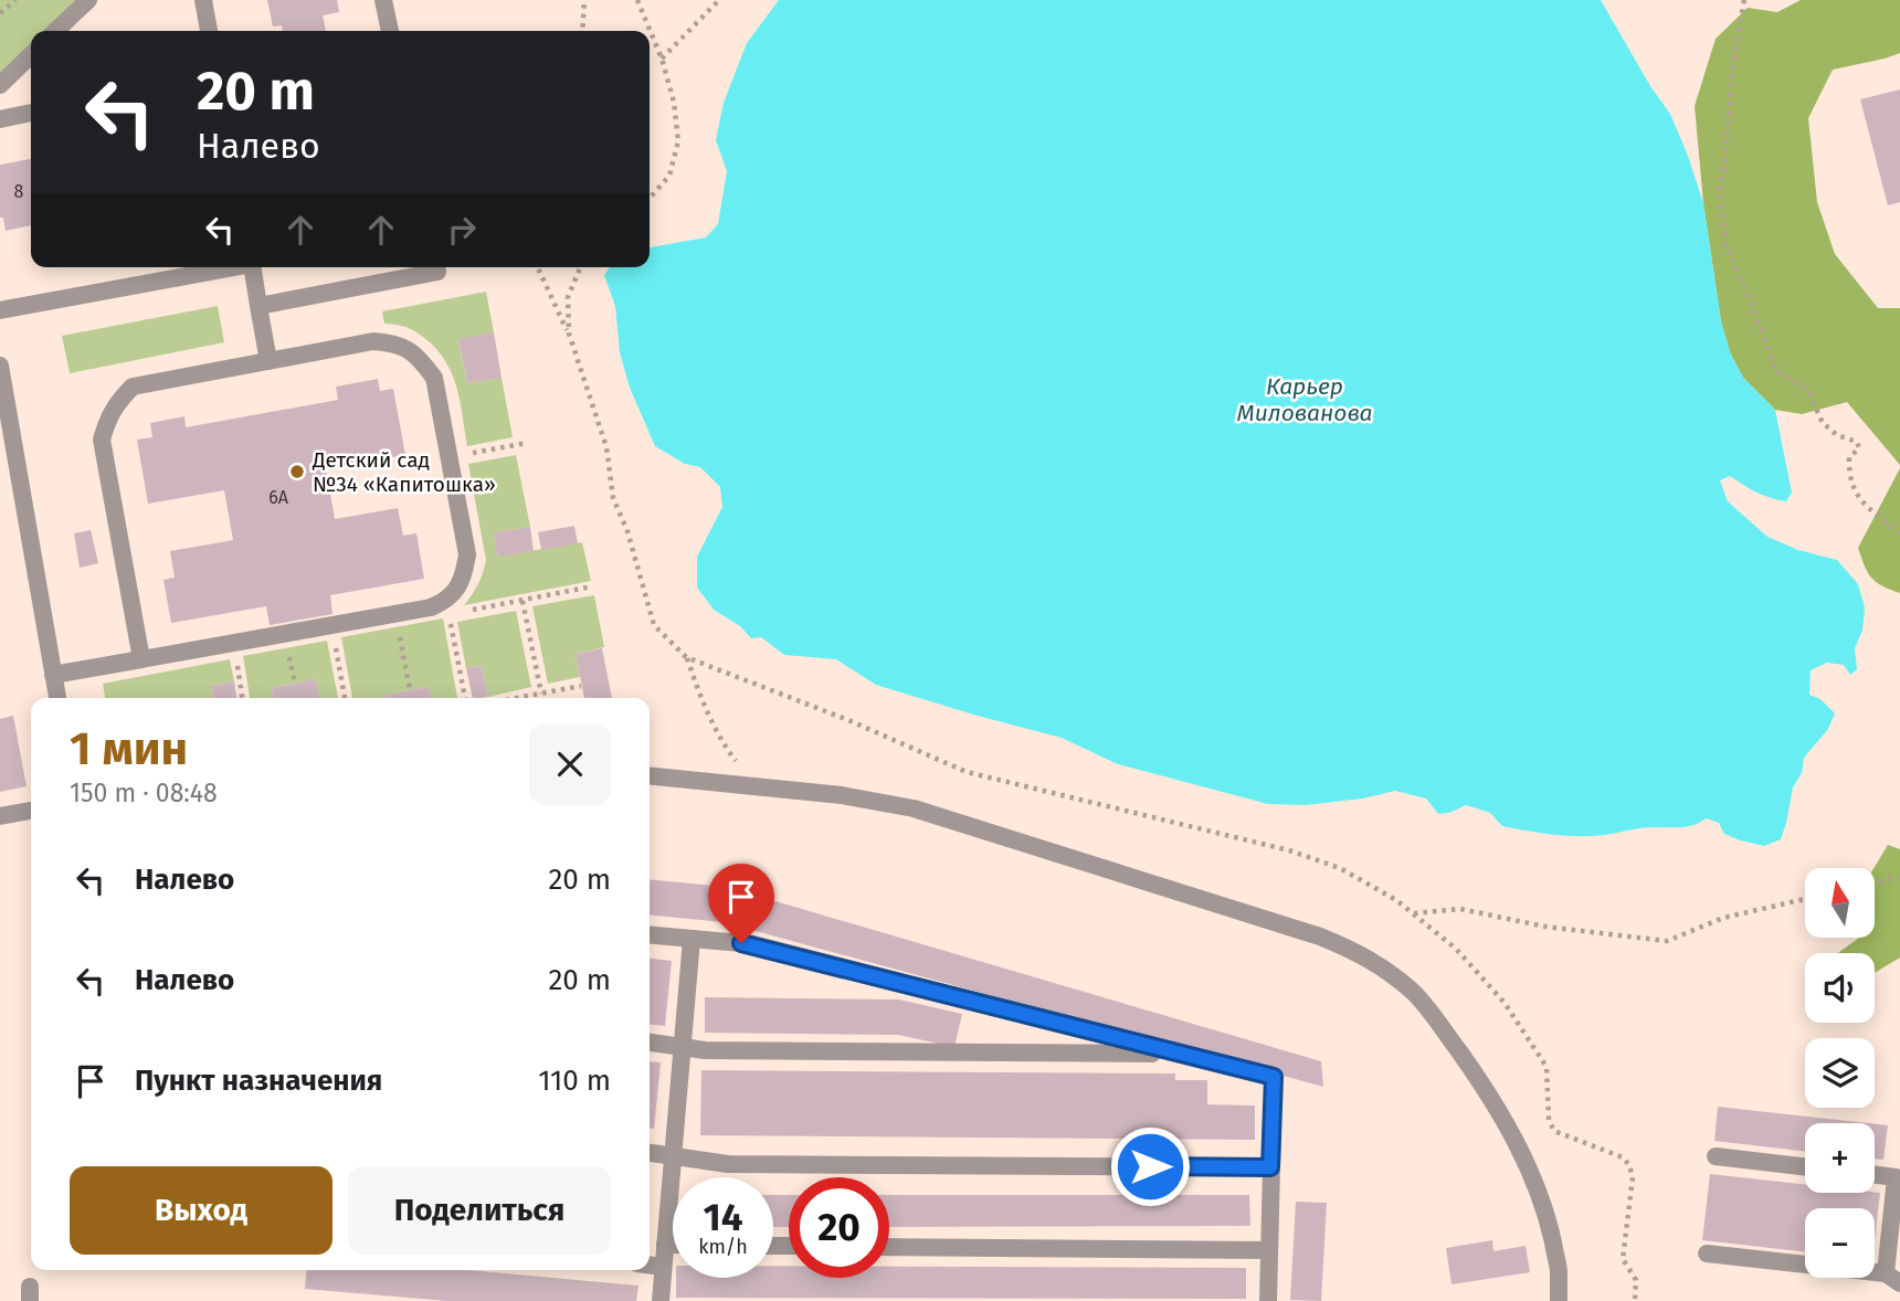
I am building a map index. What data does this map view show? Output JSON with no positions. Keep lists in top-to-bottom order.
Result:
{
  "water": ["Карьер Милованова"],
  "places": ["Детский сад №34 «Капитошка»"],
  "house_numbers": ["8", "6А"],
  "north": "top",
  "page": {
    "turn": ["20 m", "Налево"],
    "heading": ["1 мин", "150 m · 08:48"],
    "list": [
      {
        "name": "Налево",
        "value": "20 m"
      },
      {
        "name": "Налево",
        "value": "20 m"
      },
      {
        "name": "Пункт назначения",
        "value": "110 m"
      }
    ],
    "map_buttons": ["+", "−"],
    "buttons": ["Выход", "Поделиться"],
    "speed": "14 km/h",
    "limit": "20"
  }
}
